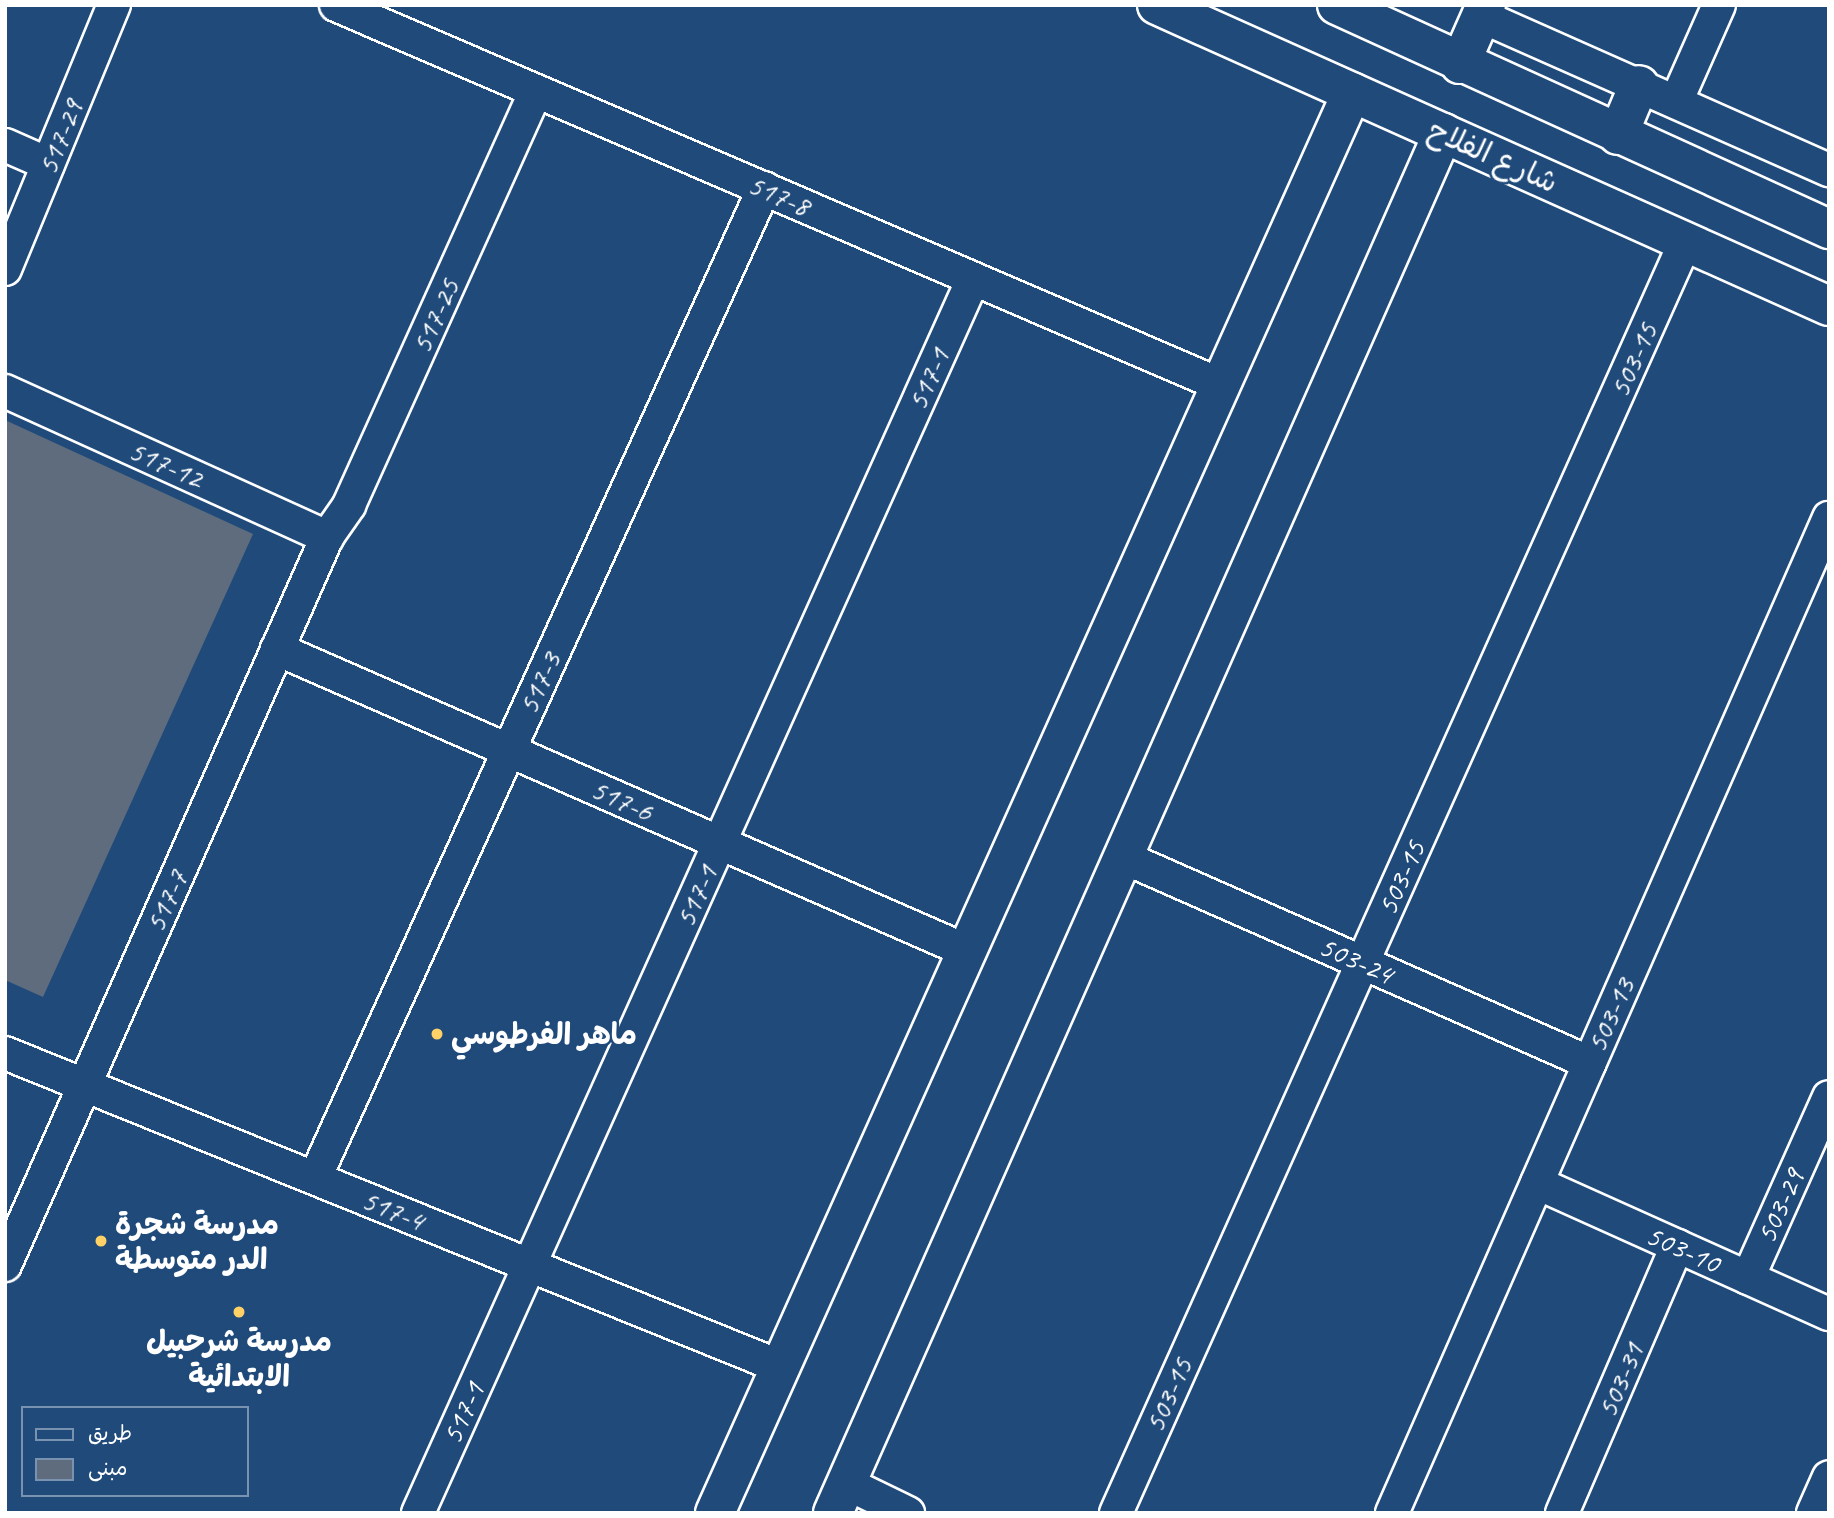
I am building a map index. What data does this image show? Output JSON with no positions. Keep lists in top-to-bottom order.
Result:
{
  "streets": {
    "street": [
      "517-29",
      "شارع الفلاح",
      "517-8",
      "517-25",
      "503-15",
      "517-1",
      "517-12",
      "517-3",
      "517-6",
      "517-7",
      "503-24",
      "503-13",
      "503-29",
      "517-4",
      "503-10",
      "503-31"
    ]
  },
  "crossings": [
    ["شارع الفلاح", "503-15"],
    ["517-8", "517-25"],
    ["517-8", "517-1"],
    ["517-8", "517-3"],
    ["517-25", "517-12"],
    ["517-25", "517-7"],
    ["503-15", "503-24"],
    ["517-1", "517-6"],
    ["517-1", "517-4"],
    ["517-12", "517-7"],
    ["517-3", "517-6"],
    ["517-3", "517-4"],
    ["517-6", "517-7"],
    ["517-7", "517-4"],
    ["503-24", "503-13"],
    ["503-13", "503-10"],
    ["503-29", "503-10"],
    ["503-10", "503-31"]
  ],
  "places": ["ماهر الفرطوسي", "مدرسة شجرة الدر متوسطة", "مدرسة شرحبيل الابتدائية"],
  "legend": ["طريق", "مبنى"]
}
